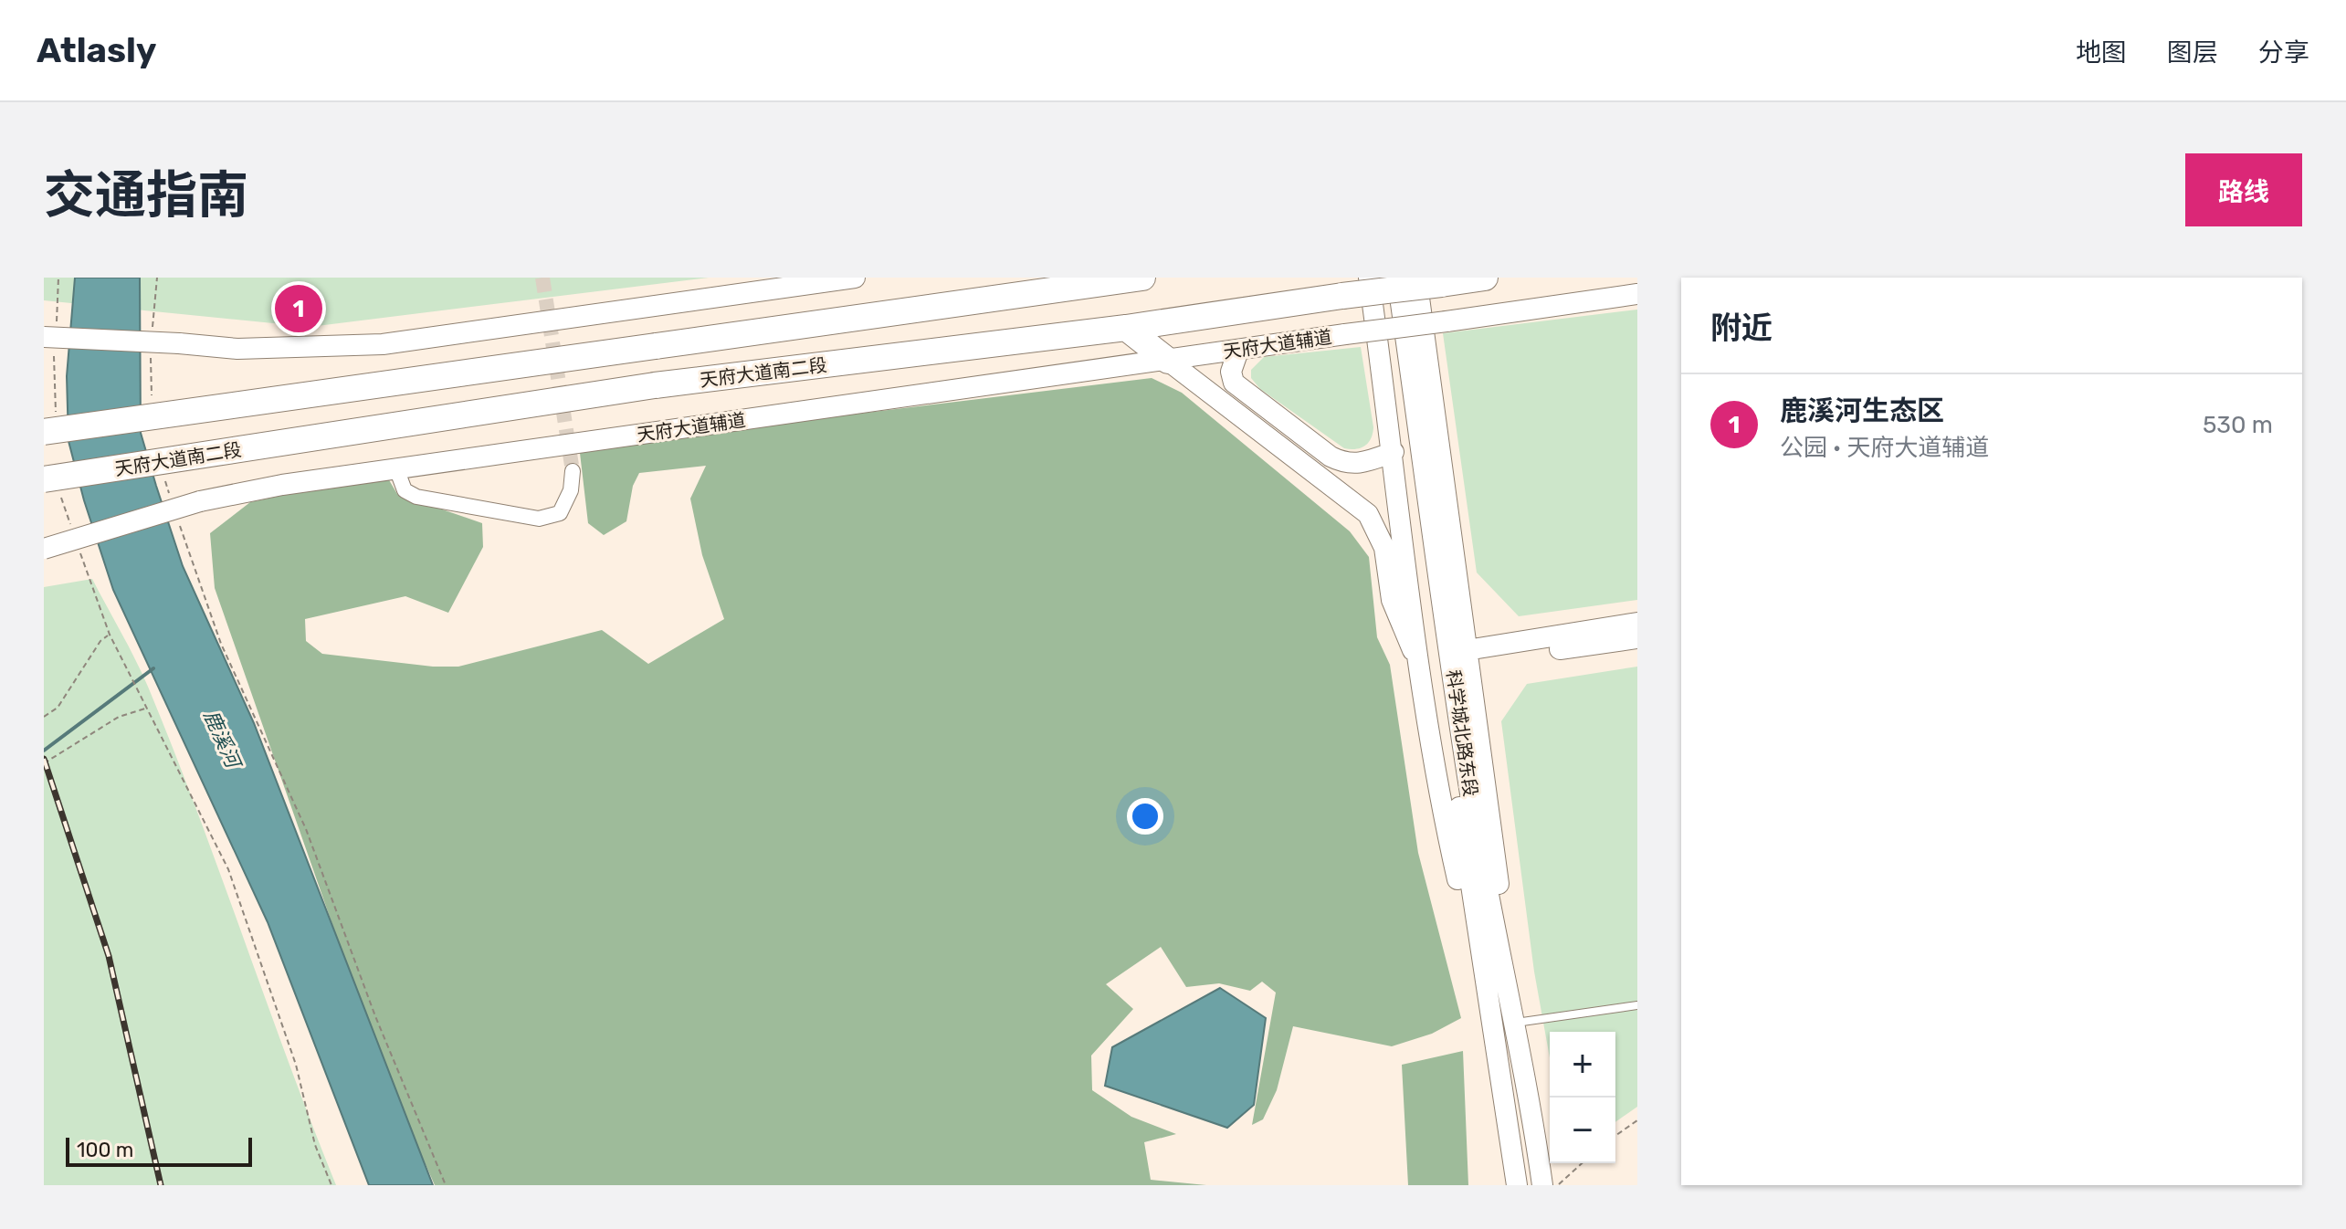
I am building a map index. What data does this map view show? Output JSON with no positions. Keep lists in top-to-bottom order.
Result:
{
  "streets": {
    "highway": ["天府大道南二段"],
    "street": ["天府大道辅道", "科学城北路东段"]
  },
  "water": ["鹿溪河"],
  "scale_bar": "100 m",
  "page": {
    "header": "Atlasly",
    "nav": ["地图", "图层", "分享"],
    "title": "交通指南",
    "buttons": "路线",
    "heading": "附近",
    "pins": "1",
    "list": [
      {
        "mark": "1",
        "name": "鹿溪河生态区",
        "note": "公园 · 天府大道辅道",
        "value": "530 m"
      }
    ],
    "map_buttons": ["+", "−"],
    "scale": "100 m"
  }
}
